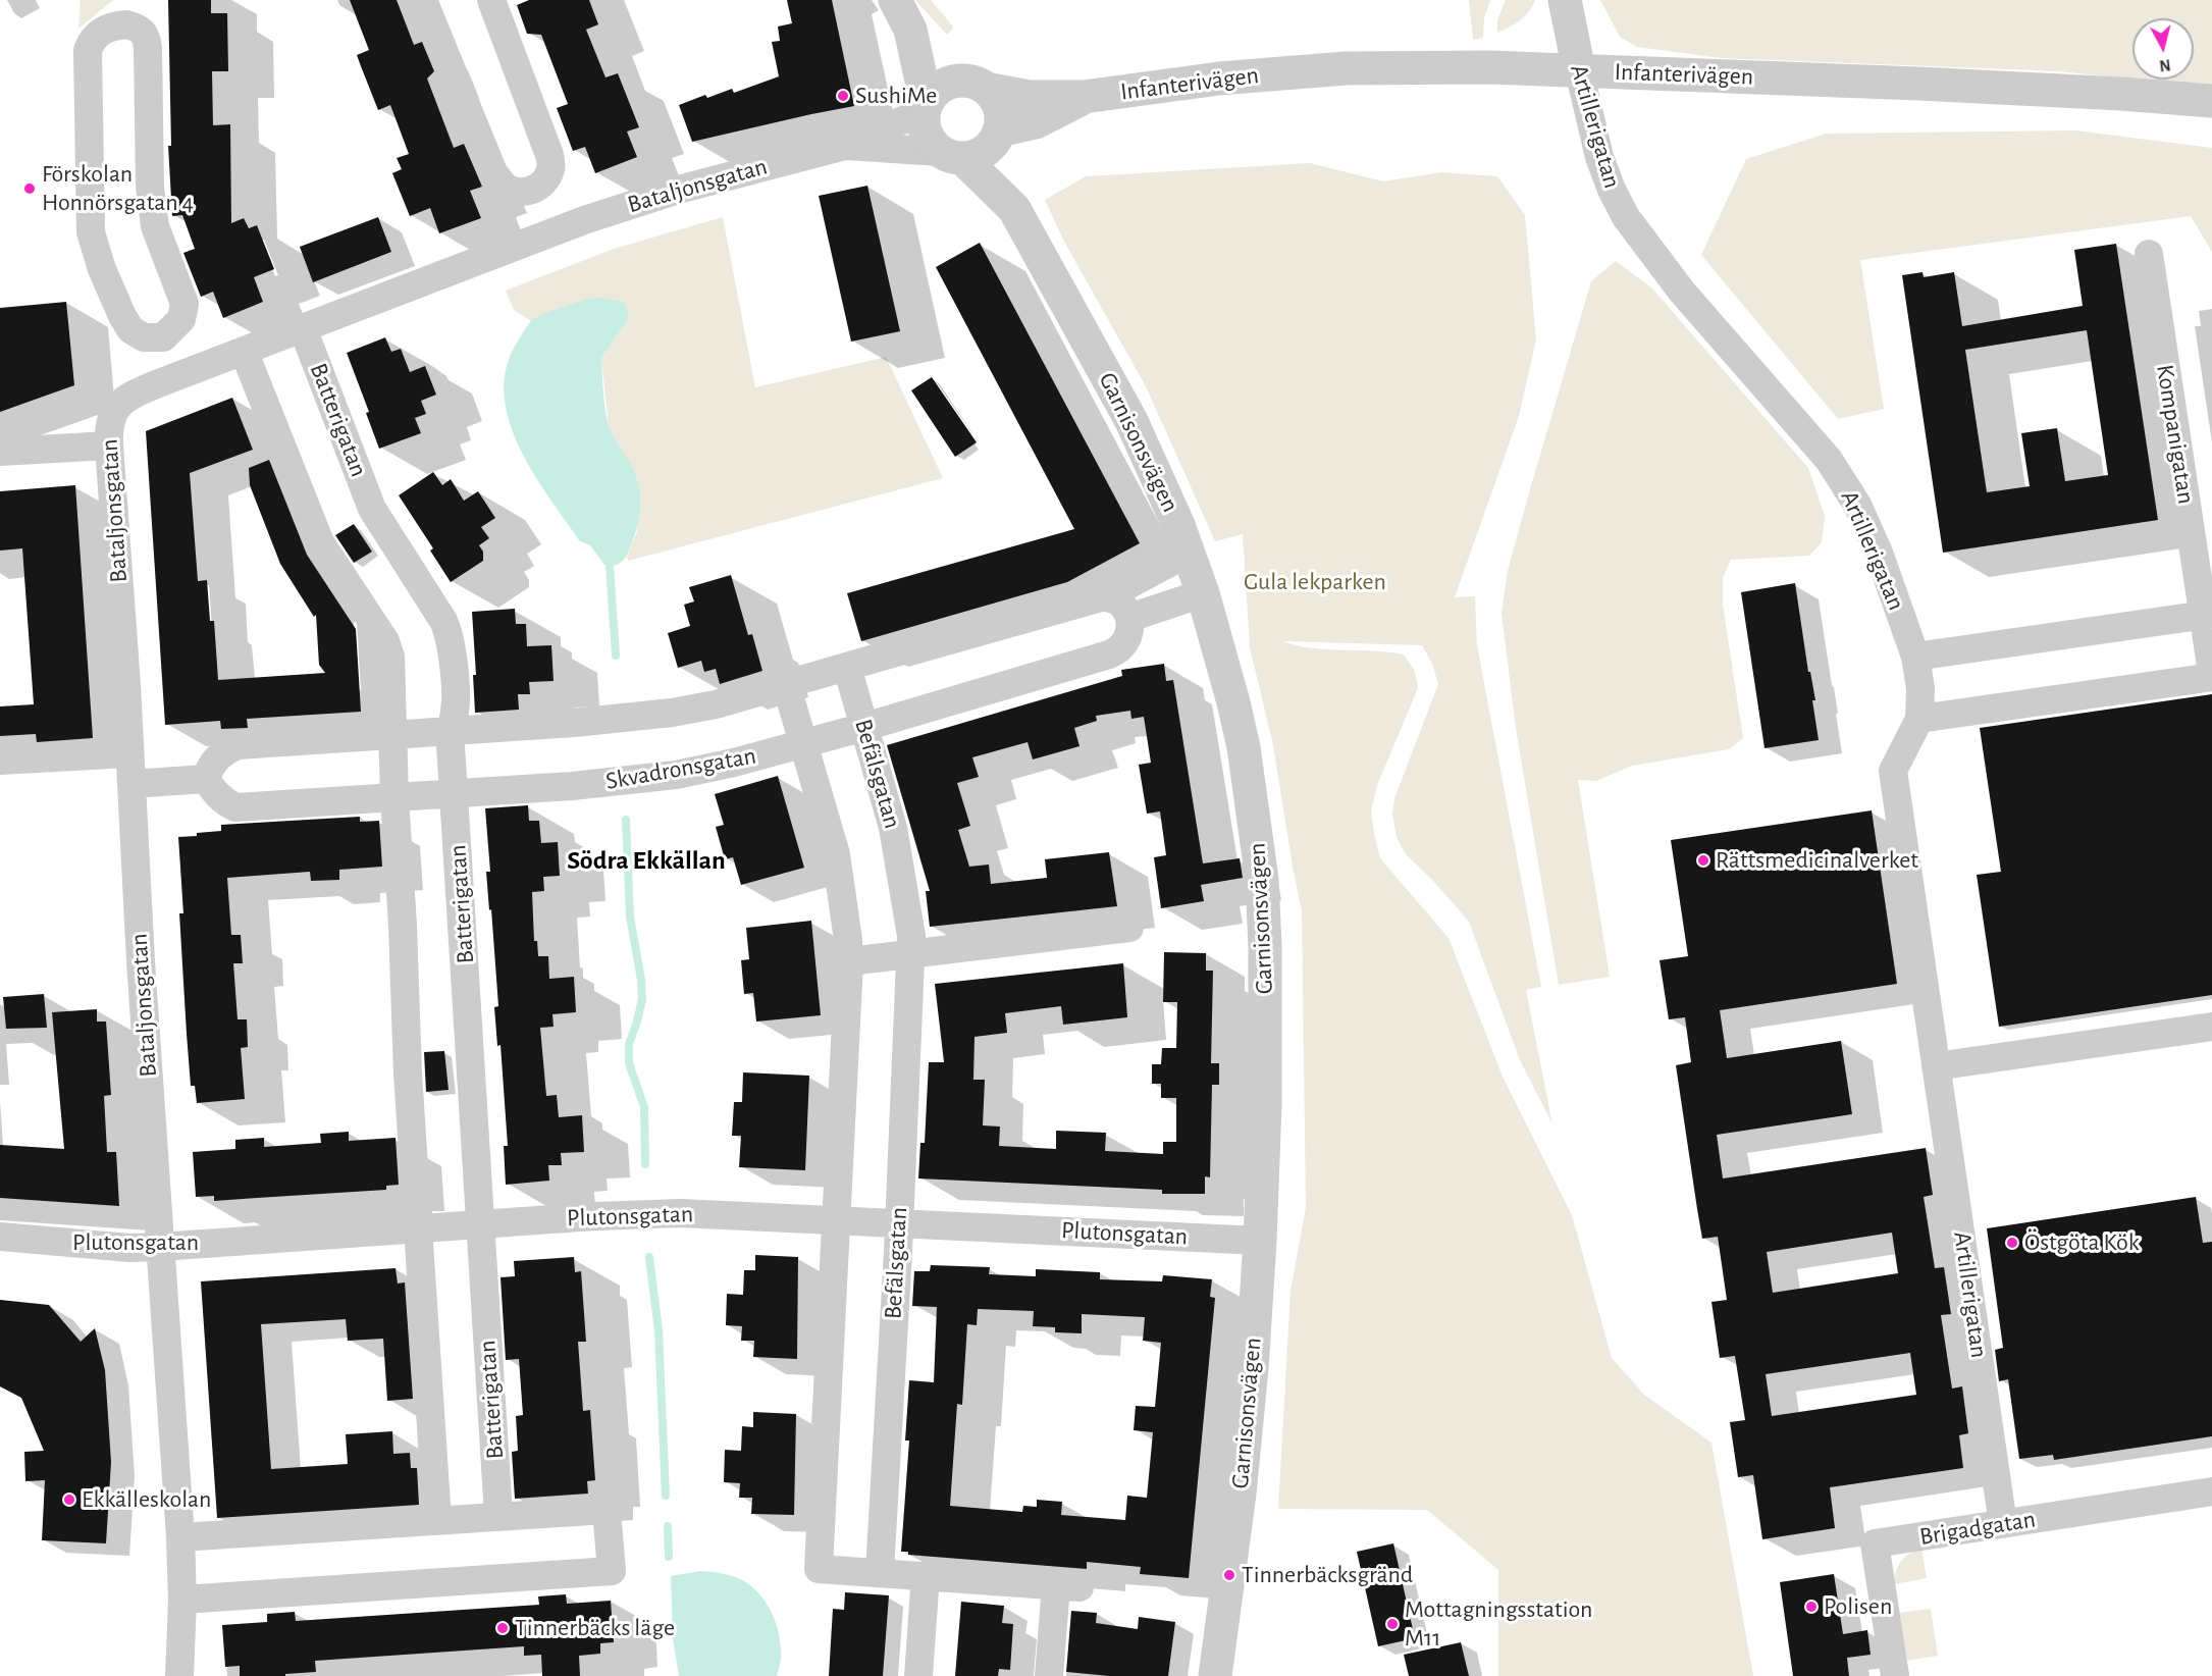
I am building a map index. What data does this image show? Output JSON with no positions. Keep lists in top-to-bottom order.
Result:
{
  "streets": {
    "street": [
      "Infanterivägen",
      "Artillerigatan",
      "Bataljonsgatan",
      "Batterigatan",
      "Kompanigatan",
      "Garnisonsvägen",
      "Skvadronsgatan",
      "Befälsgatan",
      "Plutonsgatan",
      "Brigadgatan"
    ]
  },
  "crossings": [
    ["Infanterivägen", "Artillerigatan"],
    ["Infanterivägen", "Bataljonsgatan"],
    ["Infanterivägen", "Garnisonsvägen"],
    ["Artillerigatan", "Brigadgatan"],
    ["Bataljonsgatan", "Batterigatan"],
    ["Bataljonsgatan", "Garnisonsvägen"],
    ["Bataljonsgatan", "Plutonsgatan"],
    ["Batterigatan", "Skvadronsgatan"],
    ["Batterigatan", "Plutonsgatan"],
    ["Garnisonsvägen", "Plutonsgatan"],
    ["Skvadronsgatan", "Befälsgatan"],
    ["Befälsgatan", "Plutonsgatan"]
  ],
  "districts": ["Södra Ekkällan"],
  "parks": ["Gula lekparken"],
  "places": [
    "SushiMe",
    "Förskolan Honnörsgatan 4",
    "Rättsmedicinalverket",
    "Östgöta Kök",
    "Ekkälleskolan",
    "Tinnerbäcksgränd",
    "Polisen",
    "Mottagningsstation M11",
    "Tinnerbäcks läge"
  ],
  "north": "bottom"
}
